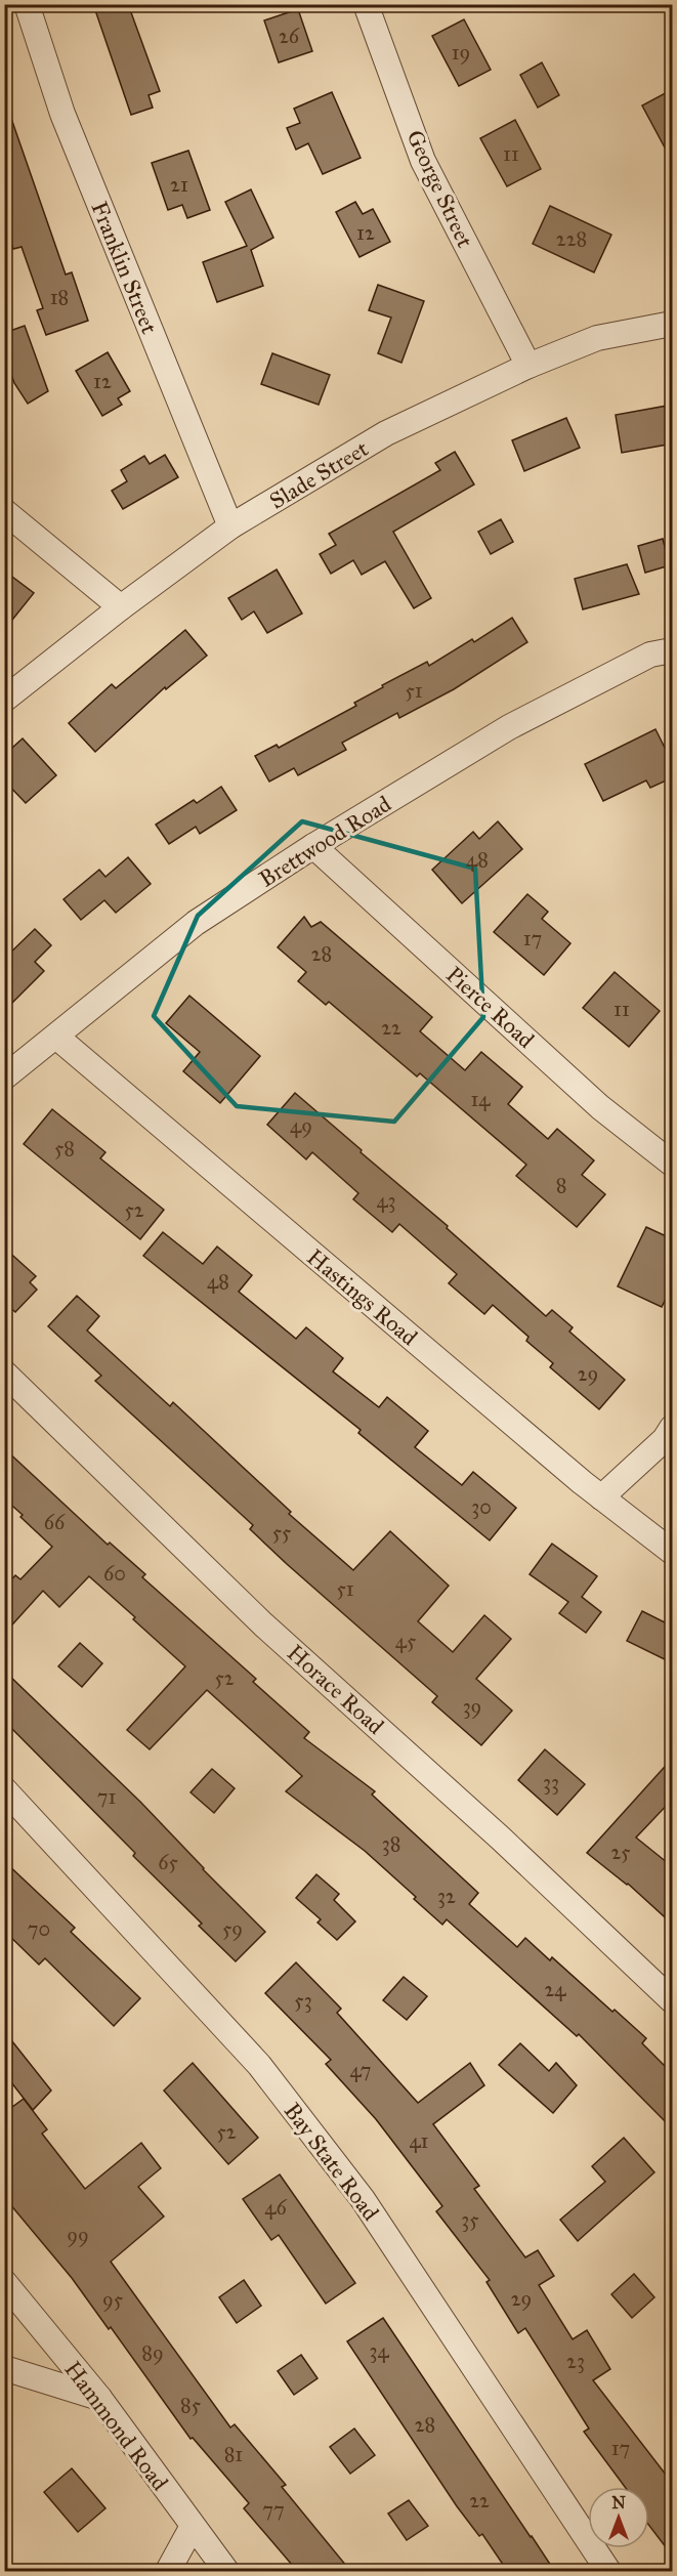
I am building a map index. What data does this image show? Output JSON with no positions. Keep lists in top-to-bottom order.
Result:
{
  "streets": {
    "street": [
      "George Street",
      "Franklin Street",
      "Slade Street",
      "Brettwood Road",
      "Pierce Road",
      "Hastings Road",
      "Horace Road",
      "Bay State Road",
      "Hammond Road"
    ]
  },
  "crossings": [
    ["George Street", "Slade Street"],
    ["Franklin Street", "Slade Street"],
    ["Brettwood Road", "Pierce Road"],
    ["Brettwood Road", "Hastings Road"]
  ],
  "house_numbers": [
    "26",
    "19",
    "11",
    "21",
    "12",
    "228",
    "18",
    "12",
    "51",
    "48",
    "17",
    "28",
    "11",
    "22",
    "14",
    "49",
    "58",
    "8",
    "43",
    "52",
    "48",
    "29",
    "30",
    "66",
    "55",
    "60",
    "51",
    "45",
    "52",
    "39",
    "33",
    "71",
    "38",
    "25",
    "65",
    "32",
    "70",
    "59",
    "24",
    "53",
    "47",
    "52",
    "41",
    "46",
    "35",
    "99",
    "29",
    "95",
    "34",
    "89",
    "23",
    "85",
    "28",
    "17",
    "81",
    "22",
    "77"
  ],
  "north": "top"
}
